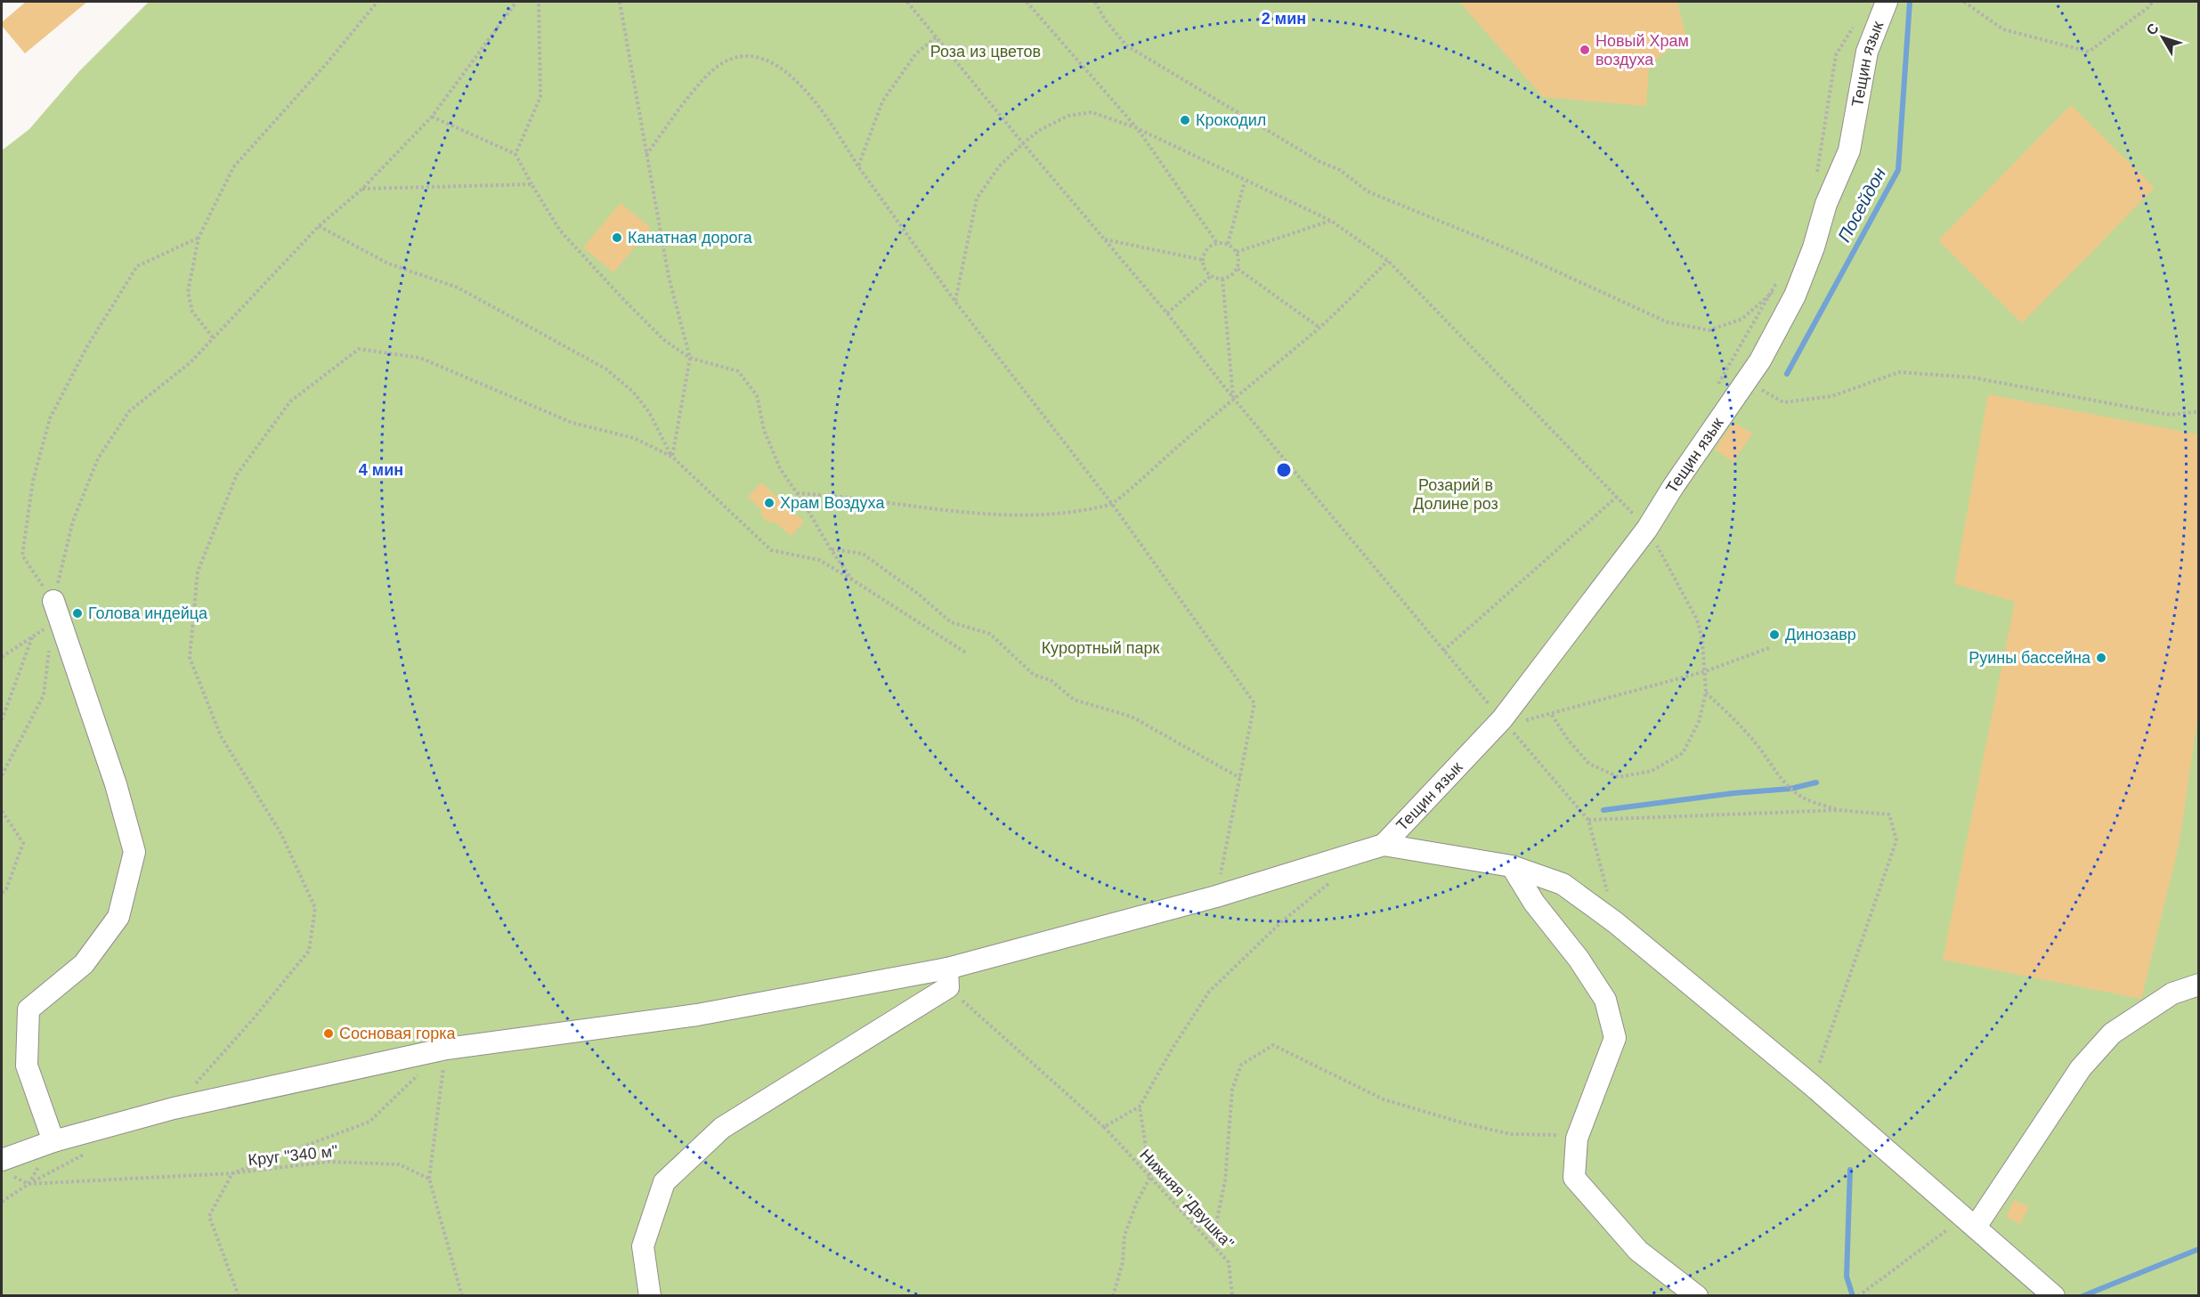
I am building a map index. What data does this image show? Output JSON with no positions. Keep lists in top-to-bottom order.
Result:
{
  "streets": {
    "lane": ["Тещин язык"],
    "path": ["Круг \"340 м\"", "Нижняя \"Двушка\""]
  },
  "water": ["Посейдон"],
  "parks": ["Роза из цветов", "Розарий в Долине роз", "Курортный парк"],
  "places": [
    "Новый Храм воздуха",
    "Крокодил",
    "Канатная дорога",
    "Храм Воздуха",
    "Голова индейца",
    "Динозавр",
    "Руины бассейна",
    "Сосновая горка"
  ],
  "north": "top left",
  "rings": ["2 мин", "4 мин"]
}
